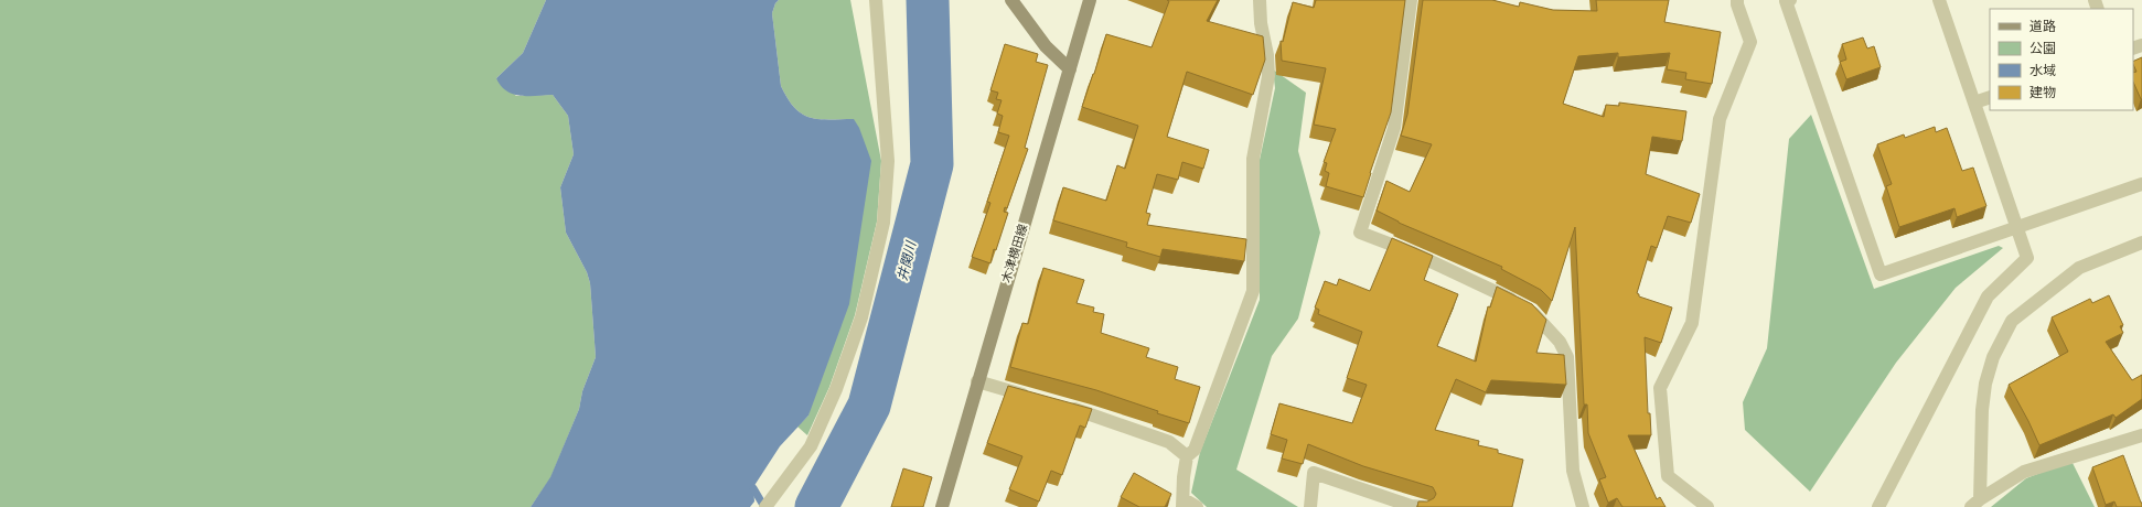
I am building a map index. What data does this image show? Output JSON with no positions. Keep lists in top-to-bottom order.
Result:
{
  "streets": {
    "main road": ["木津横田線"]
  },
  "water": ["井関川"],
  "legend": [
    "道路",
    "公園",
    "水域",
    "建物"
  ]
}
